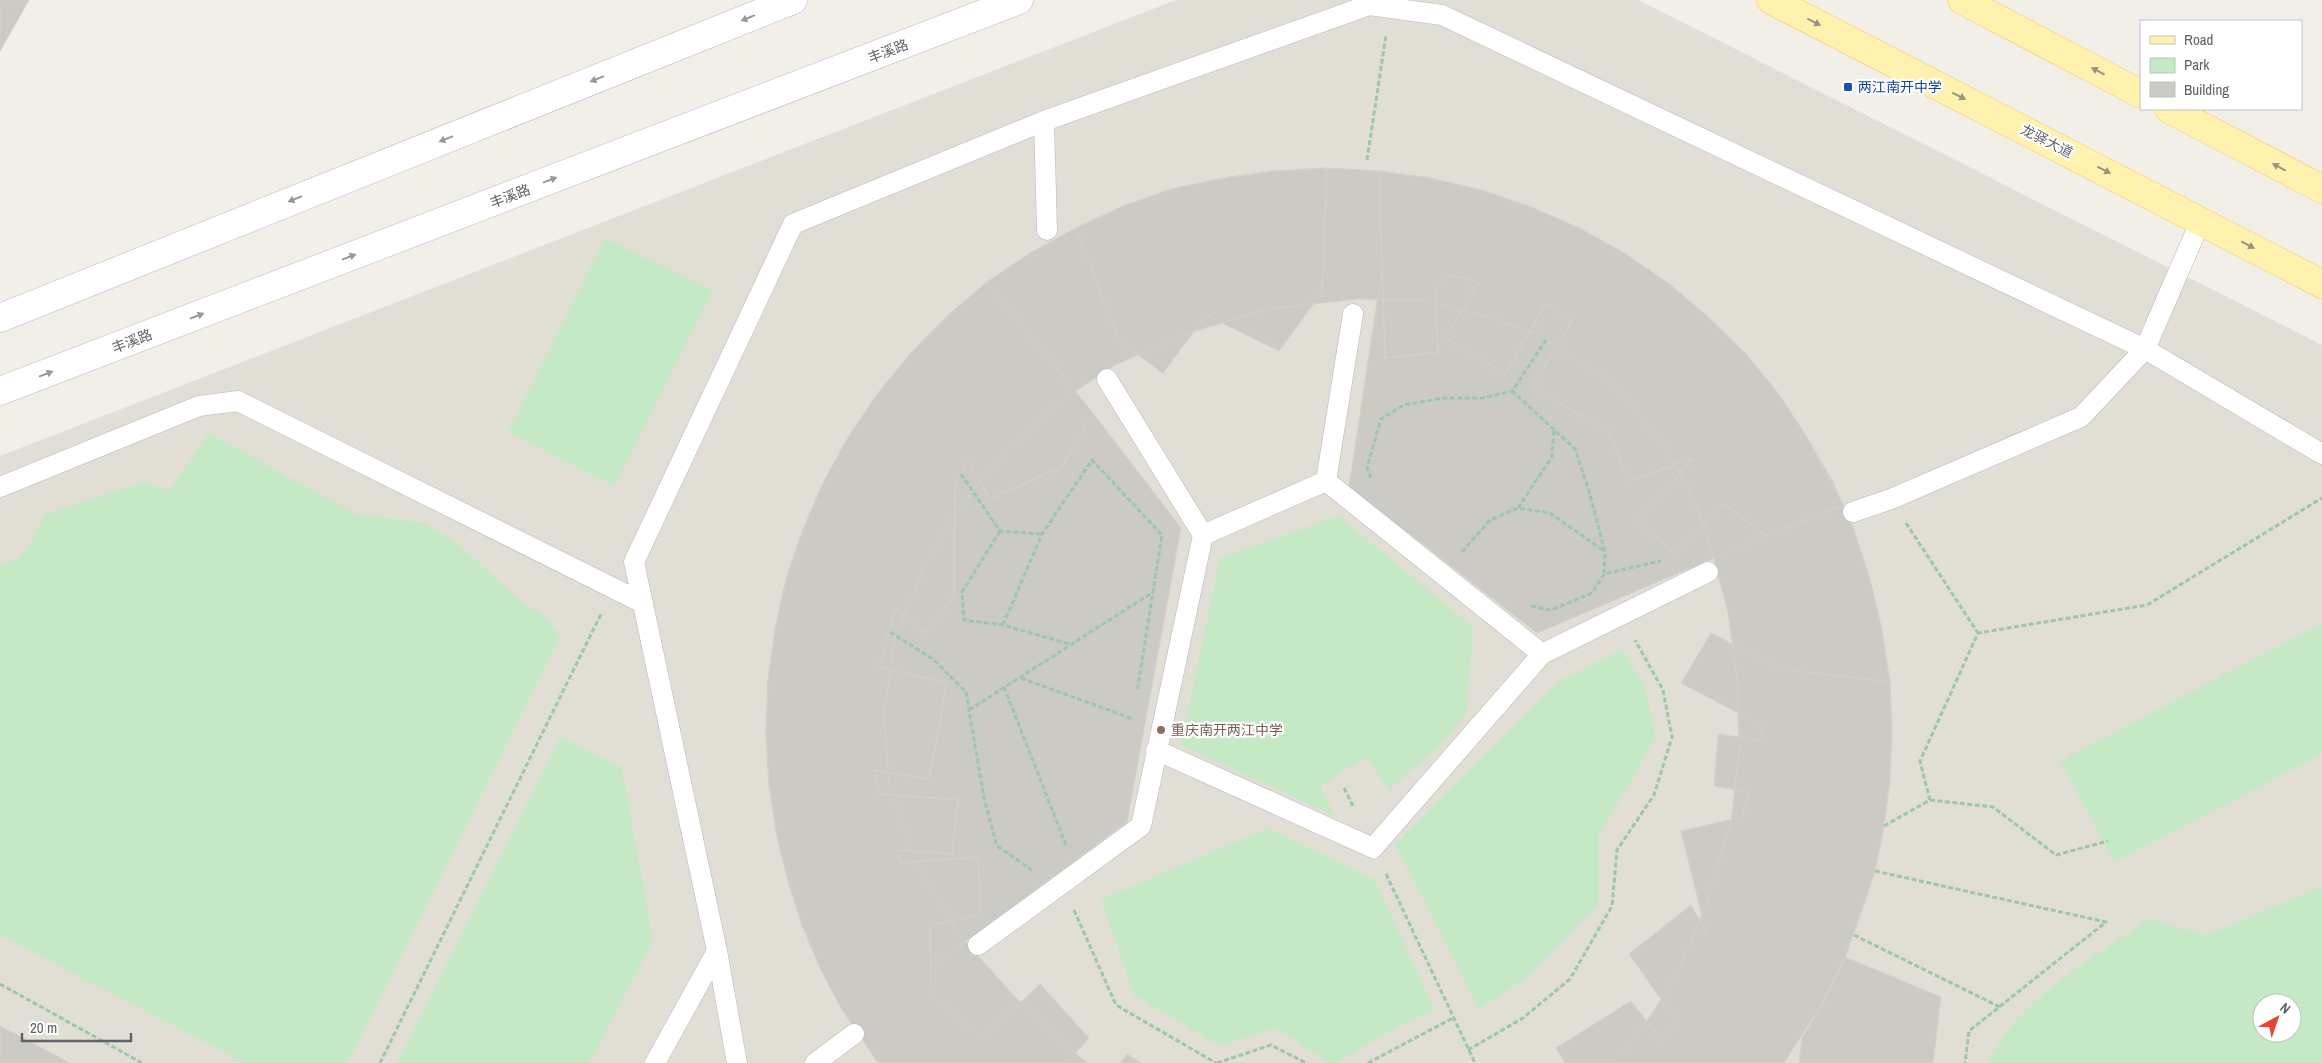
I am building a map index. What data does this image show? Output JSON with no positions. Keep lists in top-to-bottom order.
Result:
{
  "streets": {
    "main road": ["丰溪路", "龙驿大道"]
  },
  "places": {
    "transit": ["两江南开中学"],
    "other": ["重庆南开两江中学"]
  },
  "legend": ["Road", "Park", "Building"],
  "scale_bar": "20 m",
  "north": "top right"
}
